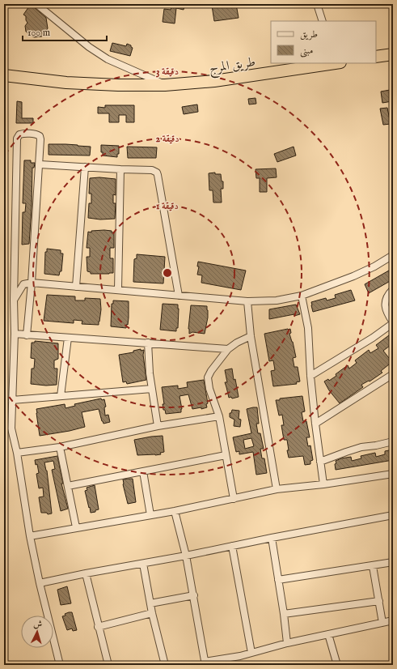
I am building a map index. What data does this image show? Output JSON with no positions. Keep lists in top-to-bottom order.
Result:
{
  "streets": {
    "highway": ["طريق المرج"]
  },
  "legend": ["طريق", "مبنى"],
  "scale_bar": "100 m",
  "north": "top",
  "rings": ["3 دقيقة", "2 دقيقة", "1 دقيقة"]
}
